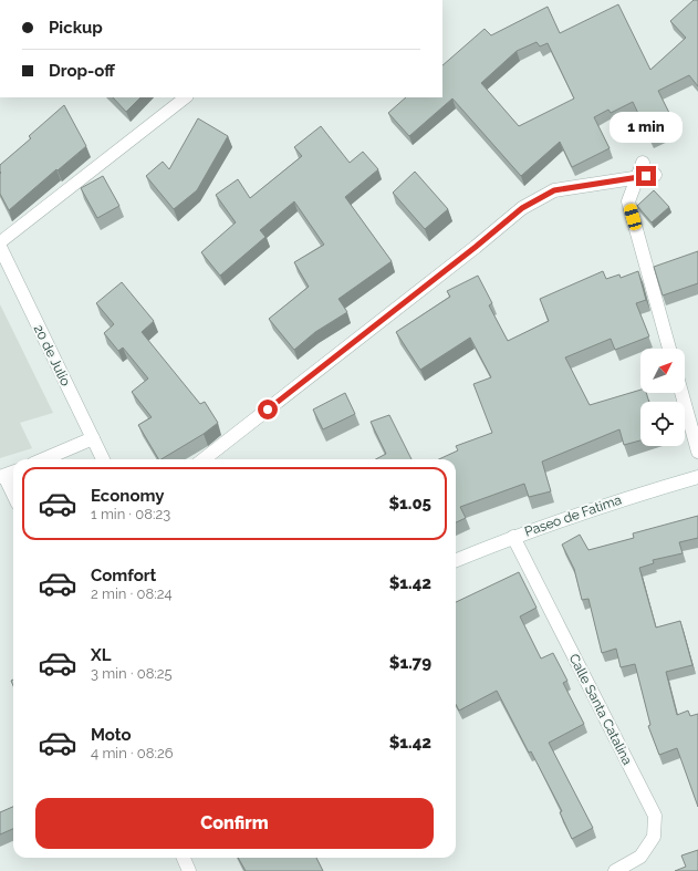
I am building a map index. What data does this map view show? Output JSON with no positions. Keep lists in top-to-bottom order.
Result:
{
  "streets": {
    "street": ["20 de Julio", "Paseo de Fatima", "Calle Santa Catalina"]
  },
  "crossings": [
    ["Paseo de Fatima", "Calle Santa Catalina"]
  ],
  "north": "top right",
  "page": {
    "banner": ["Pickup", "Drop-off"],
    "bubble": "1 min",
    "list": [
      {
        "name": "Economy",
        "note": "1 min · 08:23",
        "value": "$1.05"
      },
      {
        "name": "Comfort",
        "note": "2 min · 08:24",
        "value": "$1.42"
      },
      {
        "name": "XL",
        "note": "3 min · 08:25",
        "value": "$1.79"
      },
      {
        "name": "Moto",
        "note": "4 min · 08:26",
        "value": "$1.42"
      }
    ],
    "buttons": "Confirm"
  }
}
